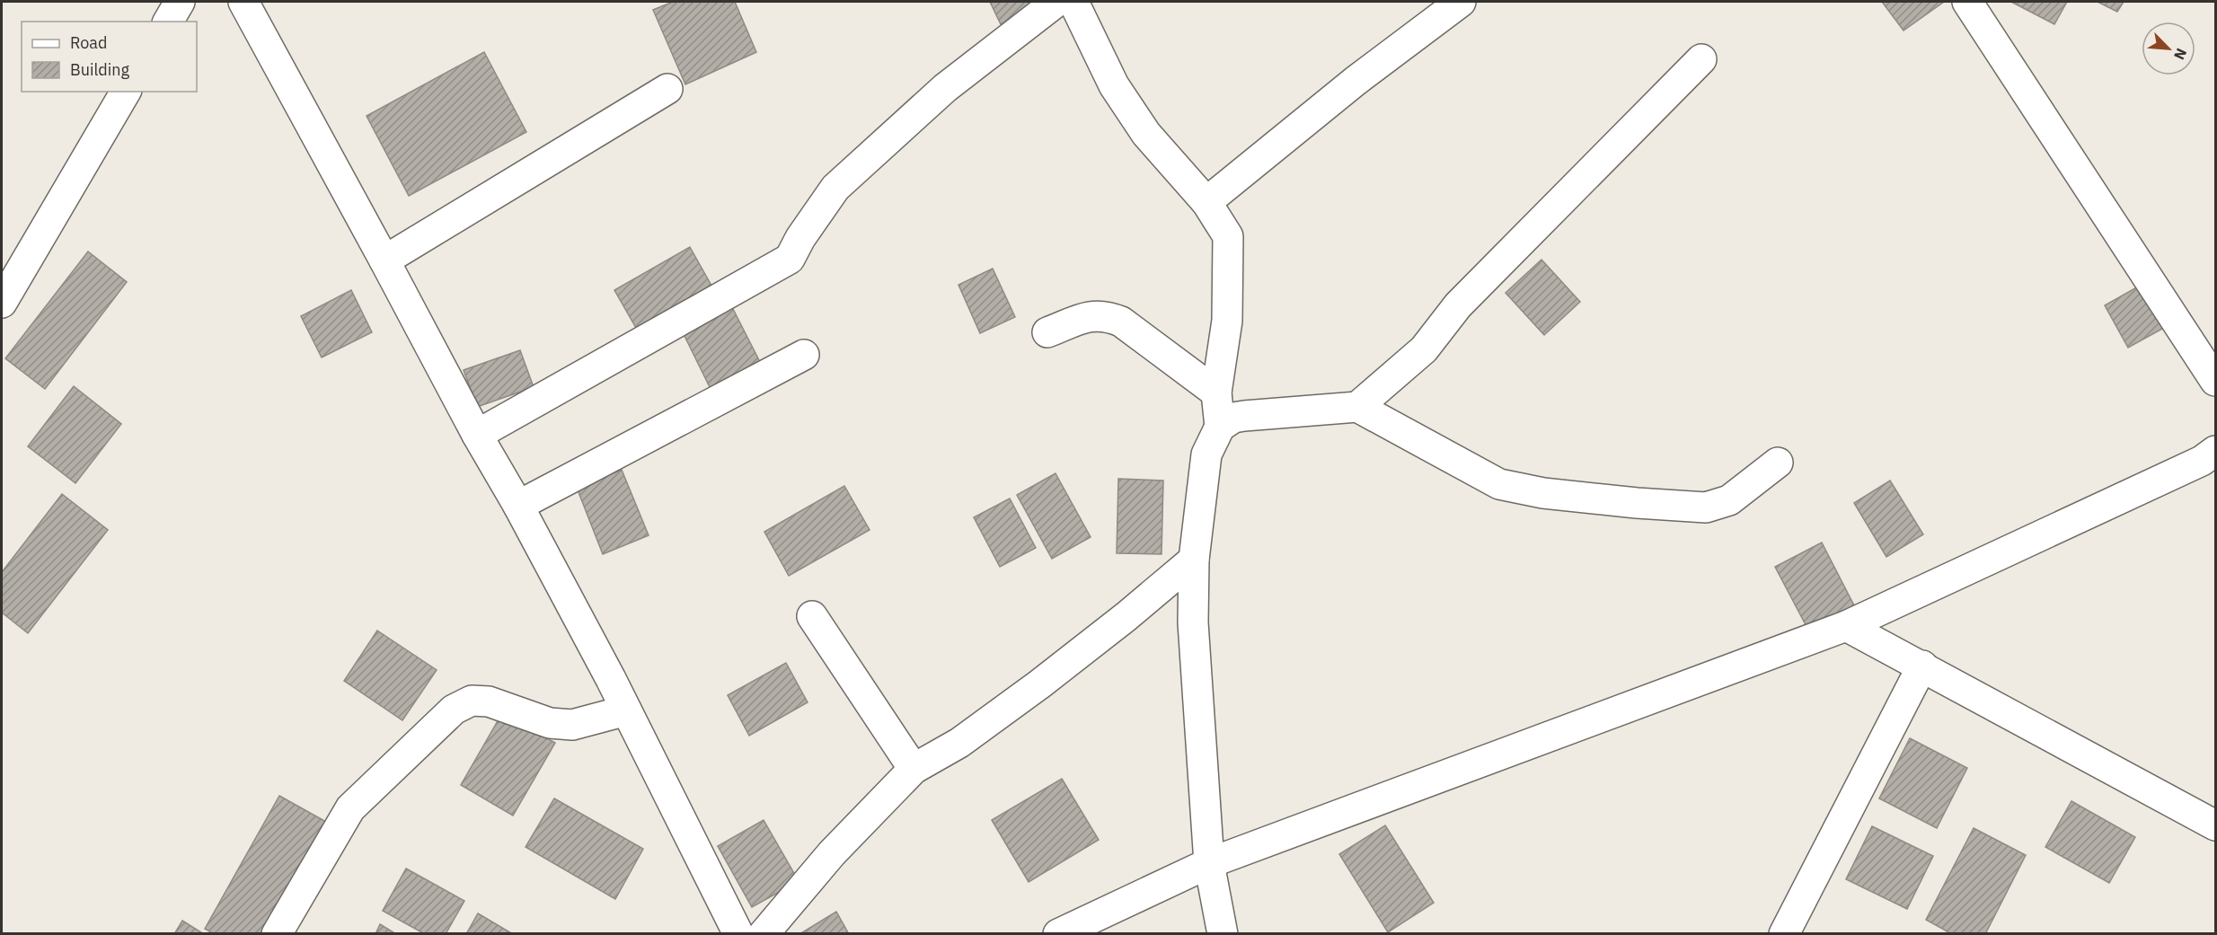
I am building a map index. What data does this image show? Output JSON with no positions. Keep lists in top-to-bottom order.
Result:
{
  "legend": ["Road", "Building"],
  "north": "bottom right"
}
